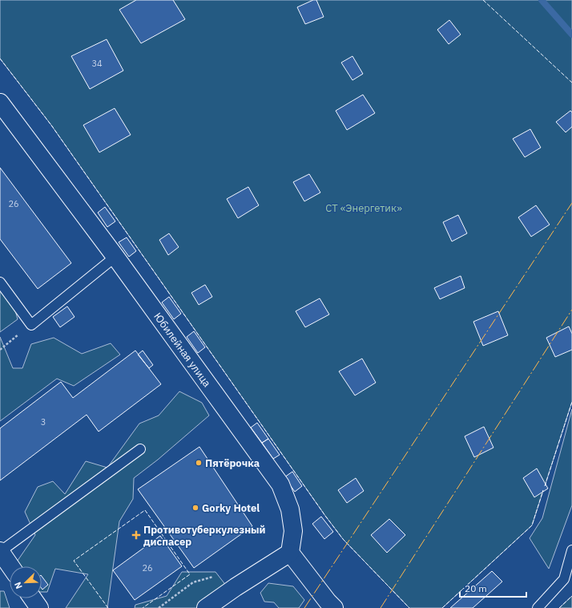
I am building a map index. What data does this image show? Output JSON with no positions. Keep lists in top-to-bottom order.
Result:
{
  "streets": {
    "street": ["Юбилейная улица"]
  },
  "parks": ["СТ «Энергетик»"],
  "places": {
    "other": ["Пятёрочка", "Gorky Hotel"],
    "health": ["Противотуберкулезный диспасер"]
  },
  "house_numbers": [
    "34",
    "26",
    "3",
    "26"
  ],
  "scale_bar": "20 m",
  "north": "bottom left"
}
